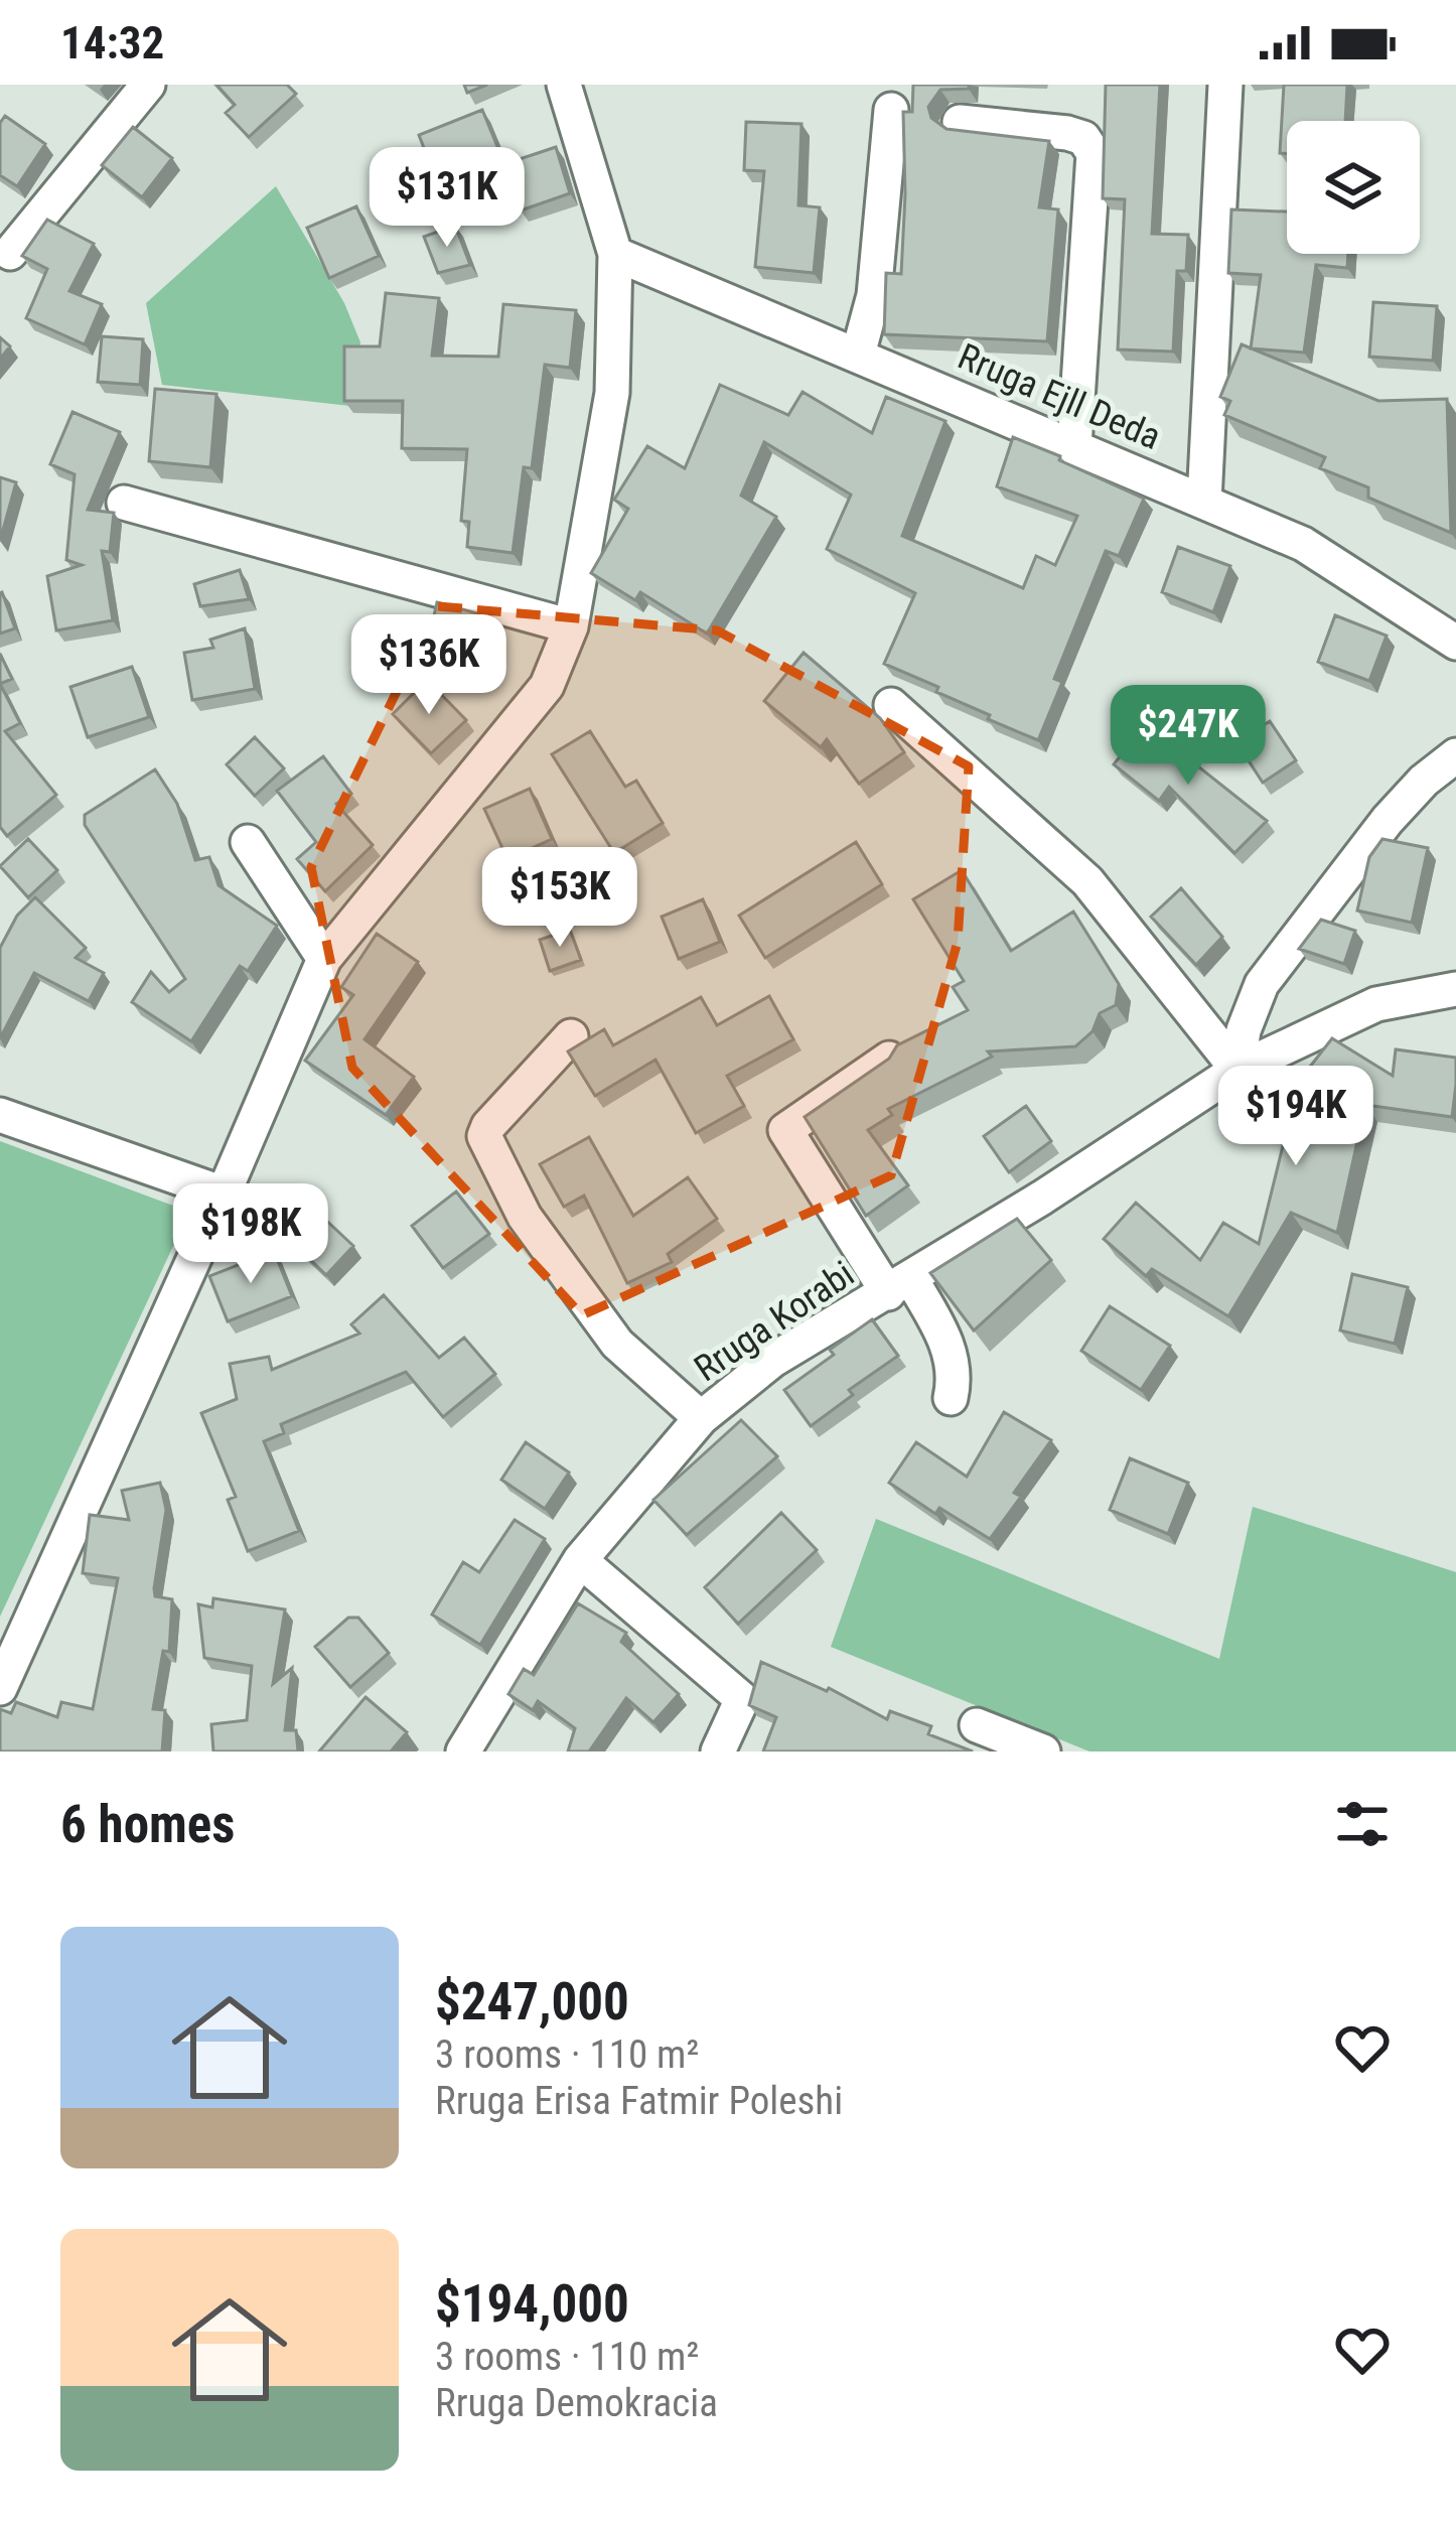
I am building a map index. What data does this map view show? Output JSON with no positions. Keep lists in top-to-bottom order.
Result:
{
  "streets": {
    "street": ["Rruga Ejll Deda", "Rruga Korabi"]
  },
  "page": {
    "status": "14:32",
    "price": [
      "$131K",
      "$136K",
      "$247K",
      "$153K",
      "$194K",
      "$198K"
    ],
    "heading": "6 homes",
    "list": [
      {
        "name": "$247,000",
        "note": "3 rooms · 110 m² · Rruga Erisa Fatmir Poleshi"
      },
      {
        "name": "$194,000",
        "note": "3 rooms · 110 m² · Rruga Demokracia"
      }
    ]
  }
}
